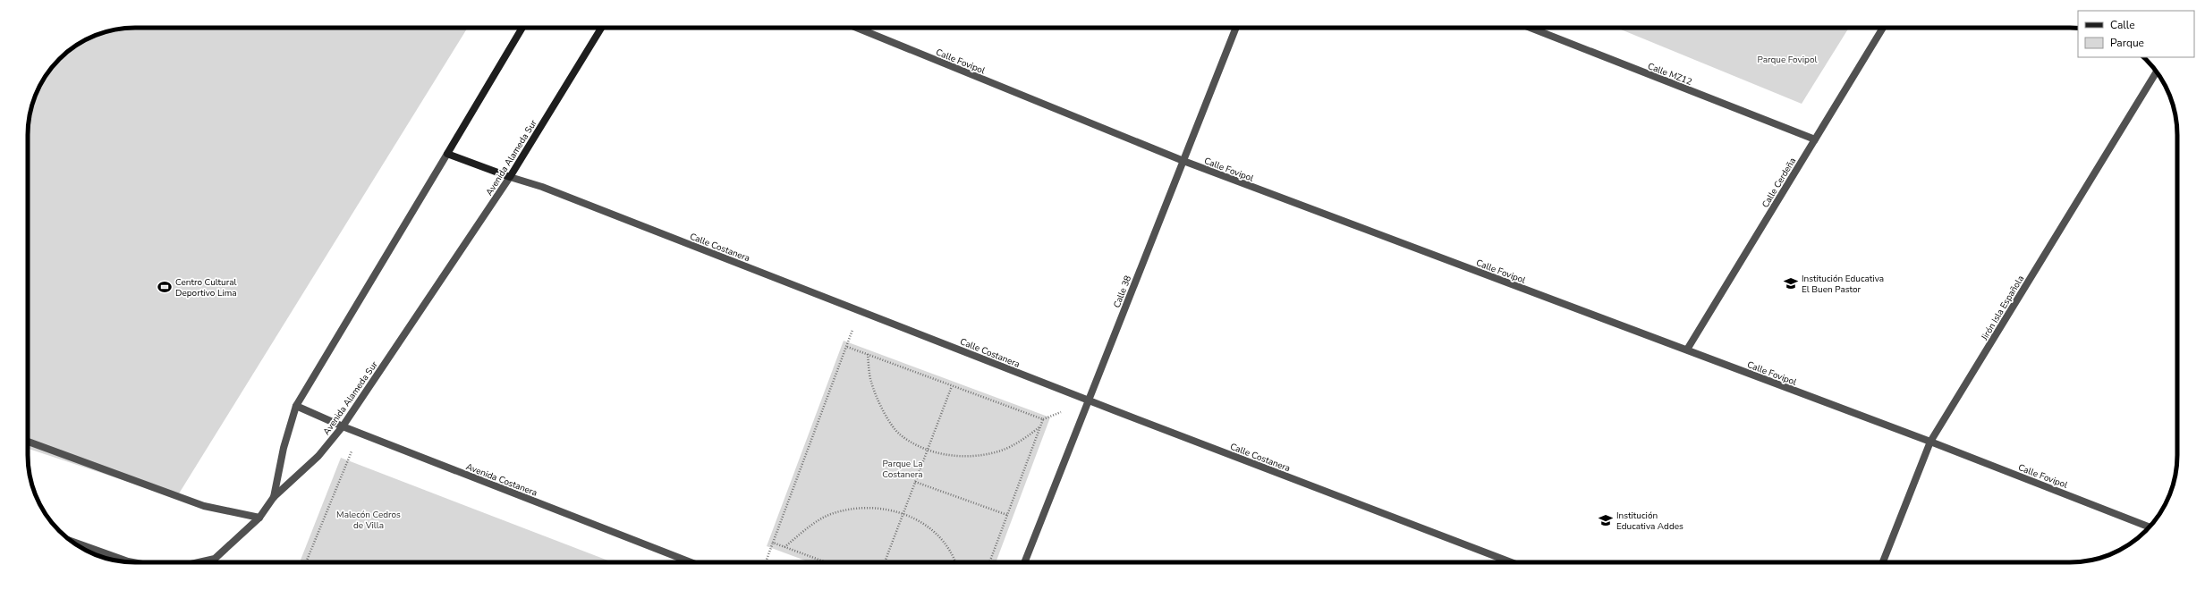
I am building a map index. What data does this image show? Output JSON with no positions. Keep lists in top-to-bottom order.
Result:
{
  "streets": {
    "main road": ["Avenida Alameda Sur", "Calle Costanera"],
    "street": [
      "Calle Fovipol",
      "Calle MZ12",
      "Calle Cerdeña",
      "Calle 38",
      "Jirón Isla Española",
      "Avenida Costanera"
    ]
  },
  "crossings": [
    ["Calle Fovipol", "Calle Cerdeña"],
    ["Calle Fovipol", "Calle 38"],
    ["Calle Fovipol", "Jirón Isla Española"],
    ["Calle MZ12", "Calle Cerdeña"],
    ["Avenida Alameda Sur", "Calle Costanera"],
    ["Avenida Alameda Sur", "Avenida Costanera"],
    ["Calle Costanera", "Calle 38"]
  ],
  "parks": ["Parque Fovipol", "Parque La Costanera", "Malecón Cedros de Villa"],
  "places": {
    "school or university": ["Institución Educativa El Buen Pastor", "Institución Educativa Addes"],
    "sports": ["Centro Cultural Deportivo Lima"]
  },
  "legend": ["Calle", "Parque"]
}
